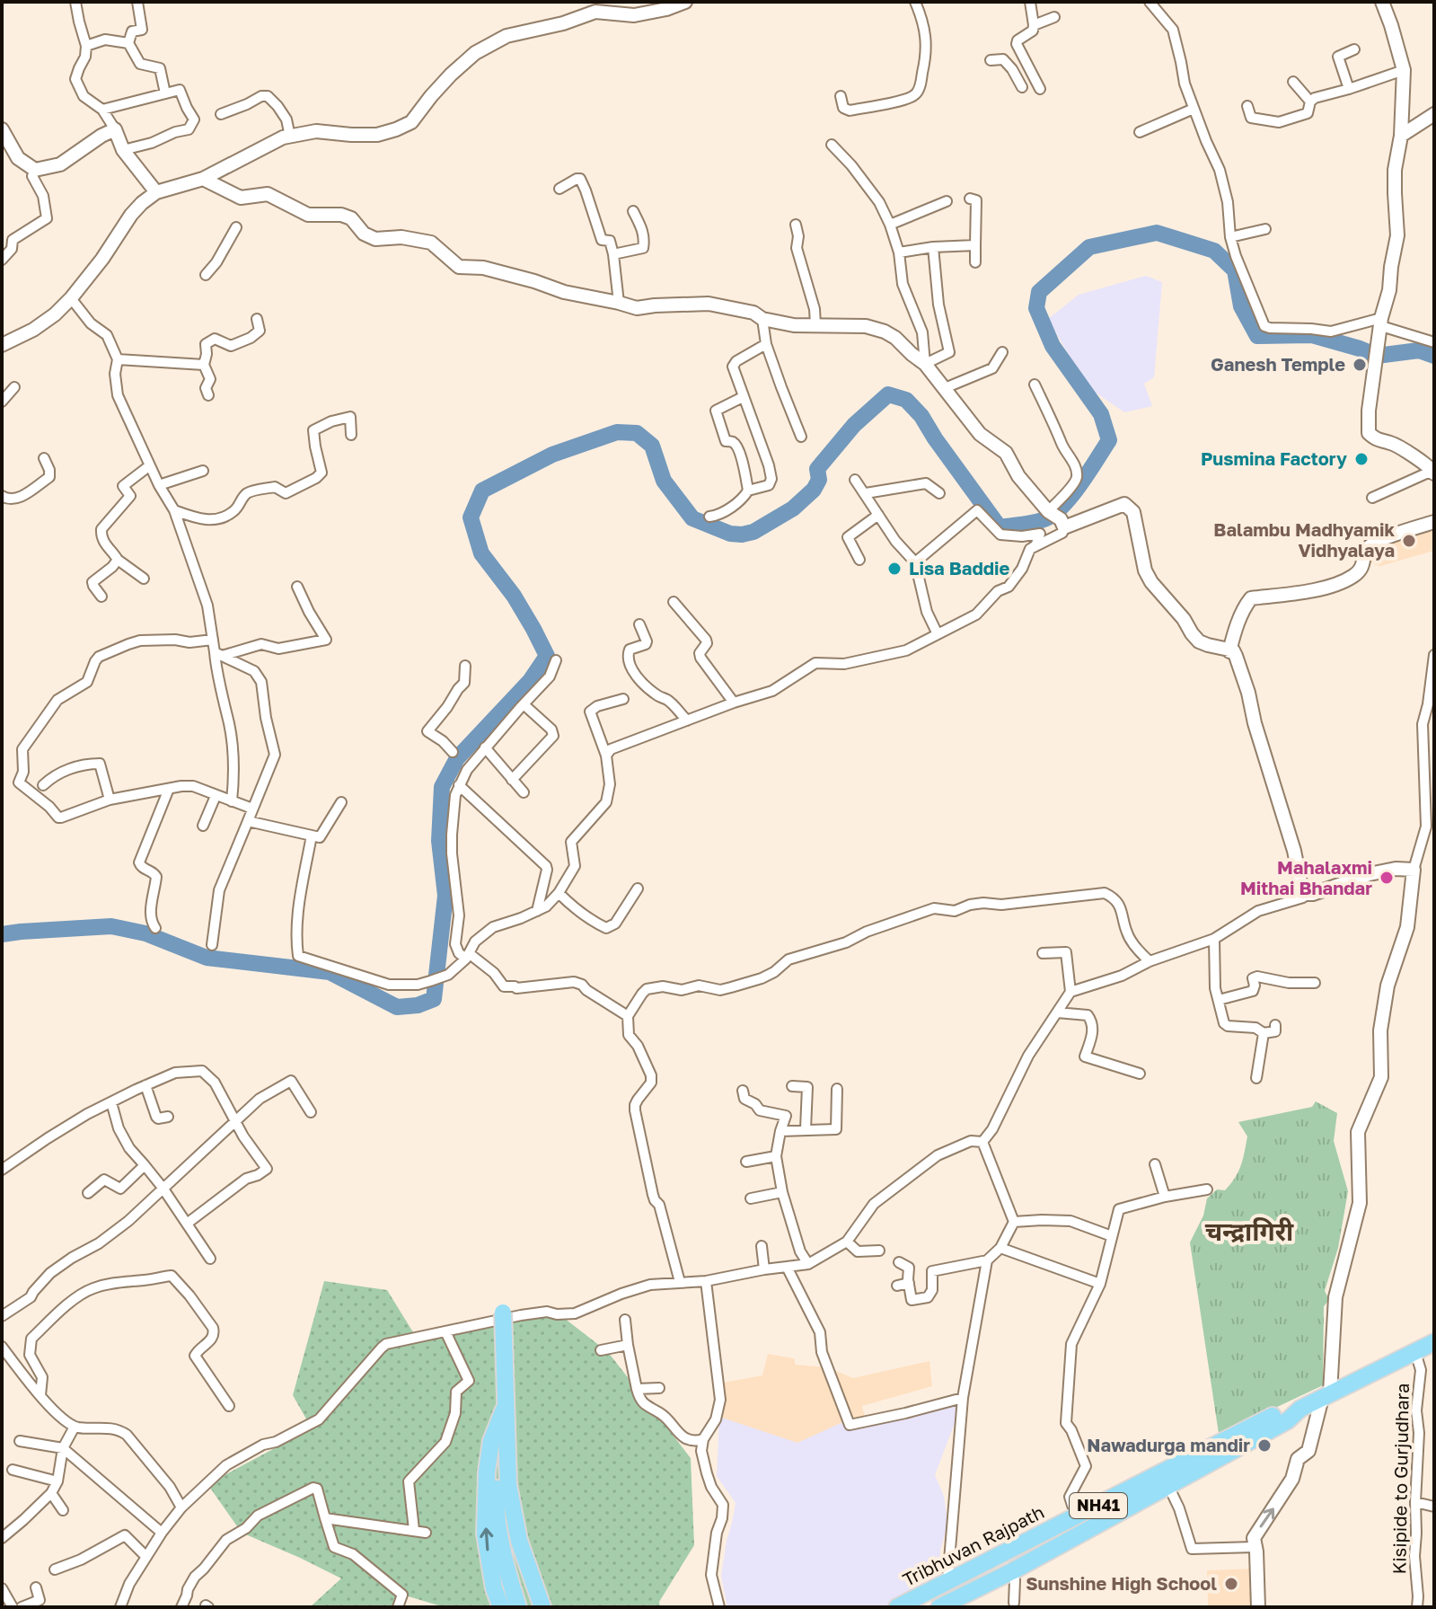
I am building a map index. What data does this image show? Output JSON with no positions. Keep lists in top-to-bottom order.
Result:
{
  "streets": {
    "highway": ["NH41", "Tribhuvan Rajpath"],
    "street": ["Kisipide to Gurjudhara"]
  },
  "crossings": [
    ["Kisipide to Gurjudhara", "Tribhuvan Rajpath"]
  ],
  "districts": ["चन्द्रागिरी"],
  "places": [
    "Ganesh Temple",
    "Pusmina Factory",
    "Balambu Madhyamik Vidhyalaya",
    "Lisa Baddie",
    "Mahalaxmi Mithai Bhandar",
    "Nawadurga mandir",
    "Sunshine High School"
  ]
}
